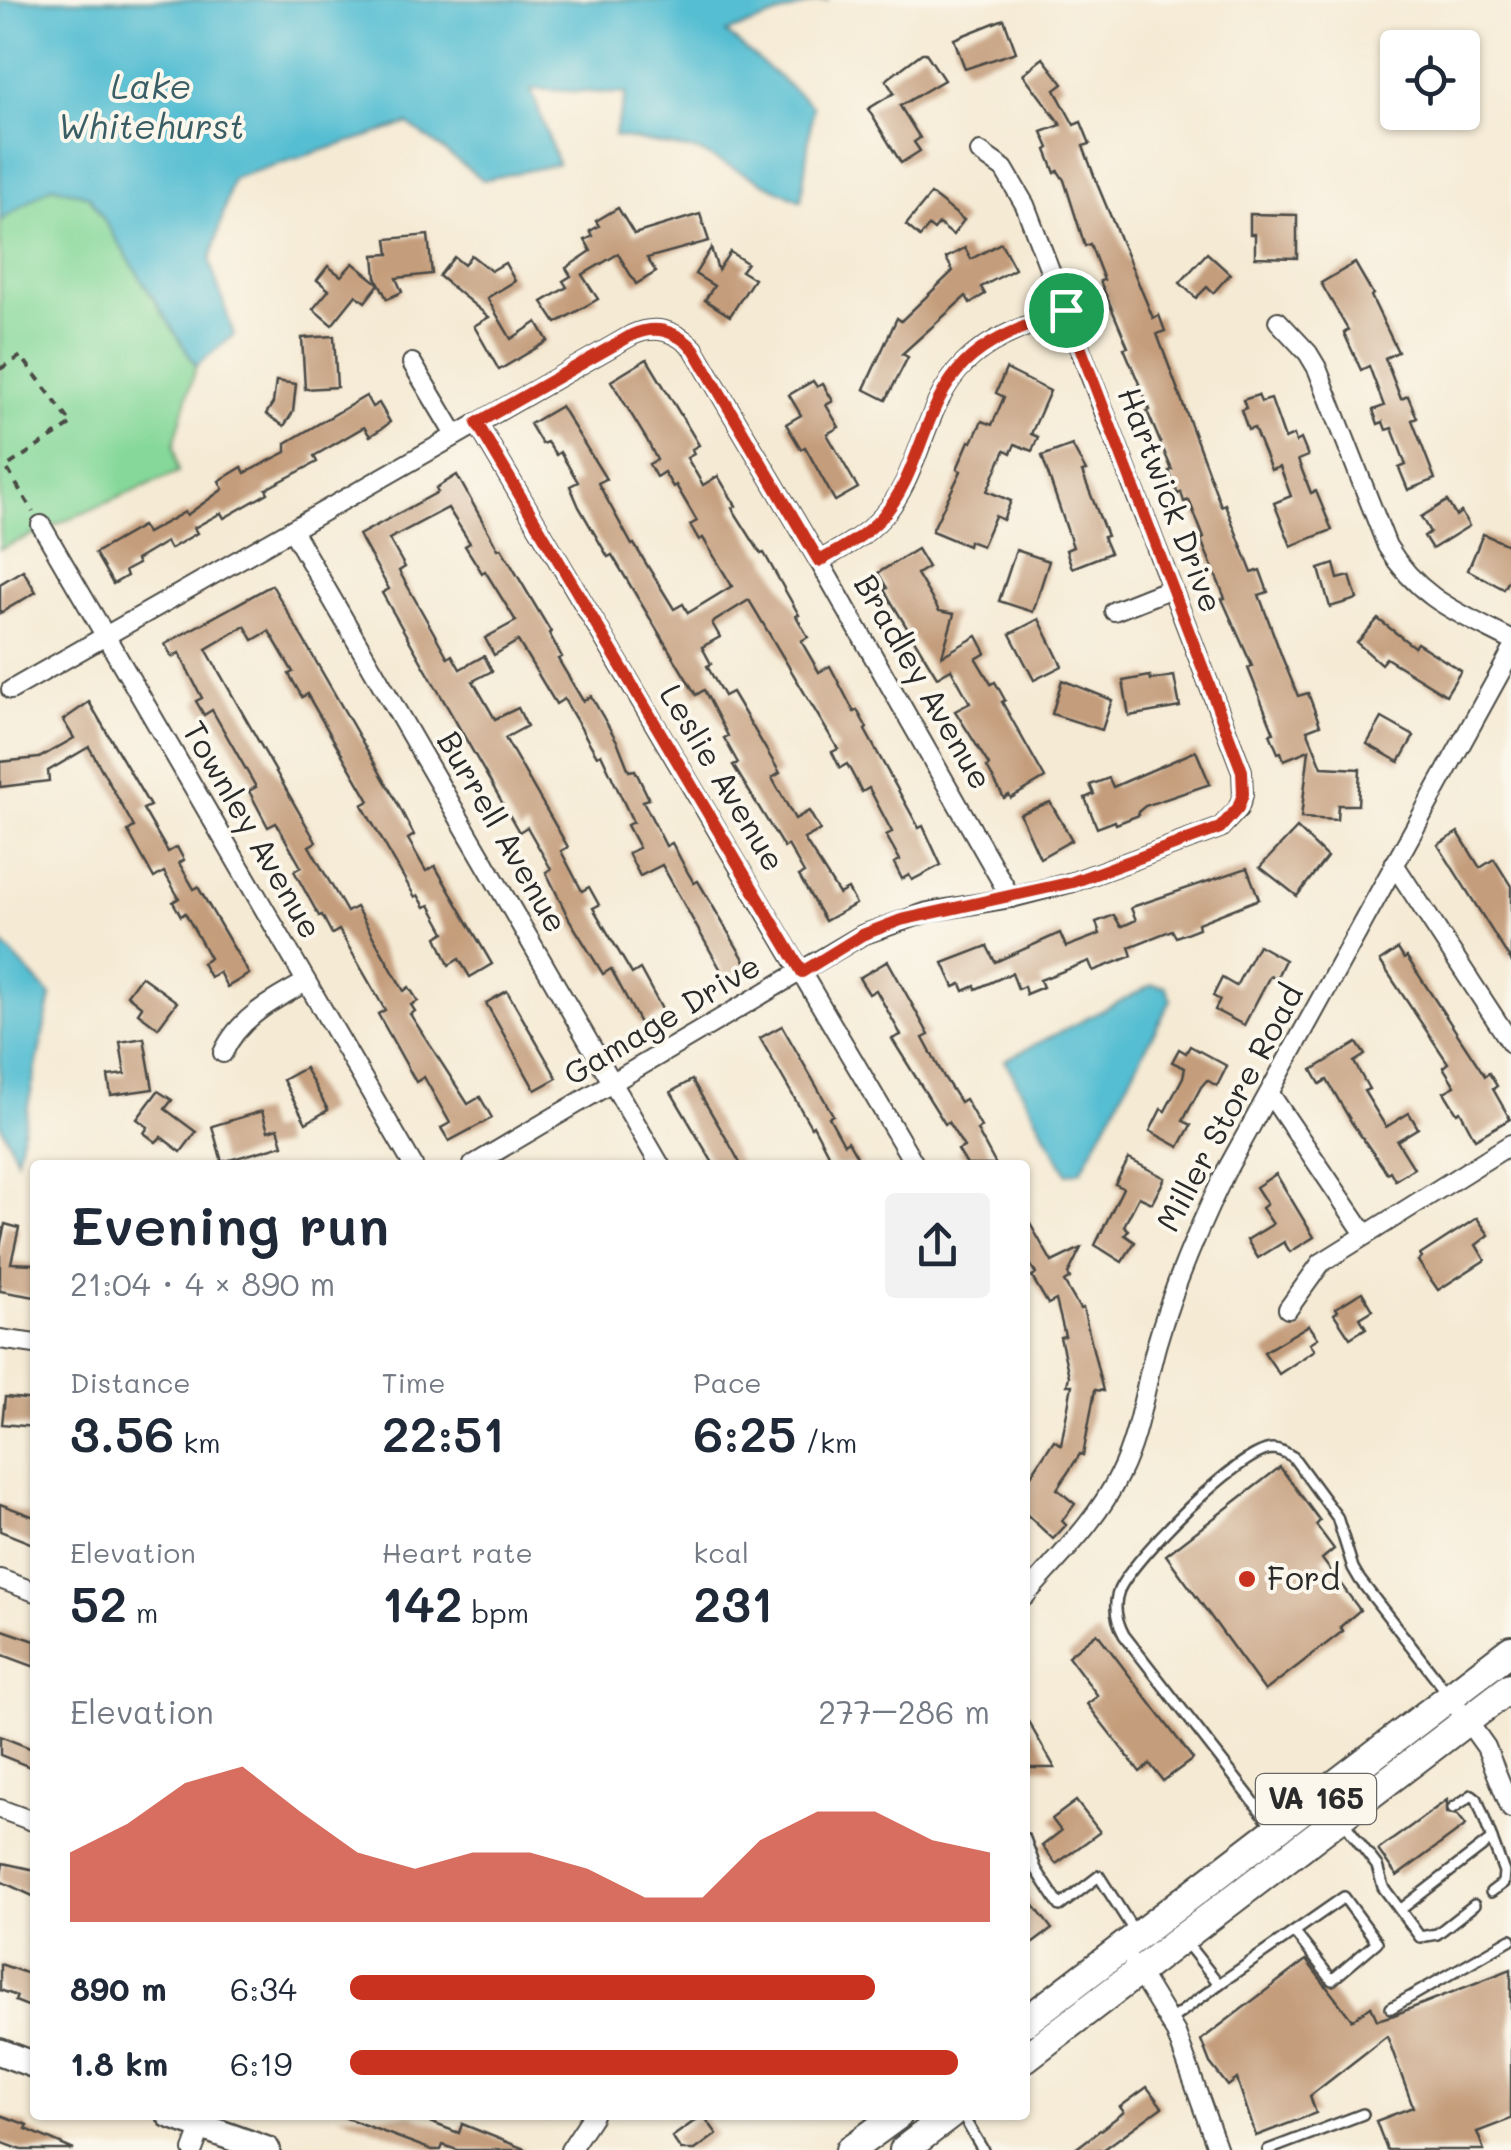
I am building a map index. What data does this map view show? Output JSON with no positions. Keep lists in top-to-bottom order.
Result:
{
  "streets": {
    "main road": ["VA 165"],
    "street": [
      "Hartwick Drive",
      "Bradley Avenue",
      "Leslie Avenue",
      "Townley Avenue",
      "Burrell Avenue",
      "Gamage Drive",
      "Miller Store Road"
    ]
  },
  "crossings": [
    ["Hartwick Drive", "Gamage Drive"],
    ["Bradley Avenue", "Leslie Avenue"],
    ["Bradley Avenue", "Gamage Drive"],
    ["Leslie Avenue", "Gamage Drive"],
    ["Burrell Avenue", "Gamage Drive"]
  ],
  "water": ["Lake Whitehurst"],
  "places": ["Ford"],
  "page": {
    "heading": ["Evening run", "21:04 · 4 × 890 m"],
    "stats": [
      ["Distance", "3.56 km"],
      ["Time", "22:51"],
      ["Pace", "6:25 /km"],
      ["Elevation", "52 m"],
      ["Heart rate", "142 bpm"],
      ["kcal", "231"]
    ],
    "chart": ["Elevation", "277–286 m"],
    "list": [
      {
        "name": "890 m",
        "note": "6:34"
      },
      {
        "name": "1.8 km",
        "note": "6:19"
      }
    ]
  }
}
